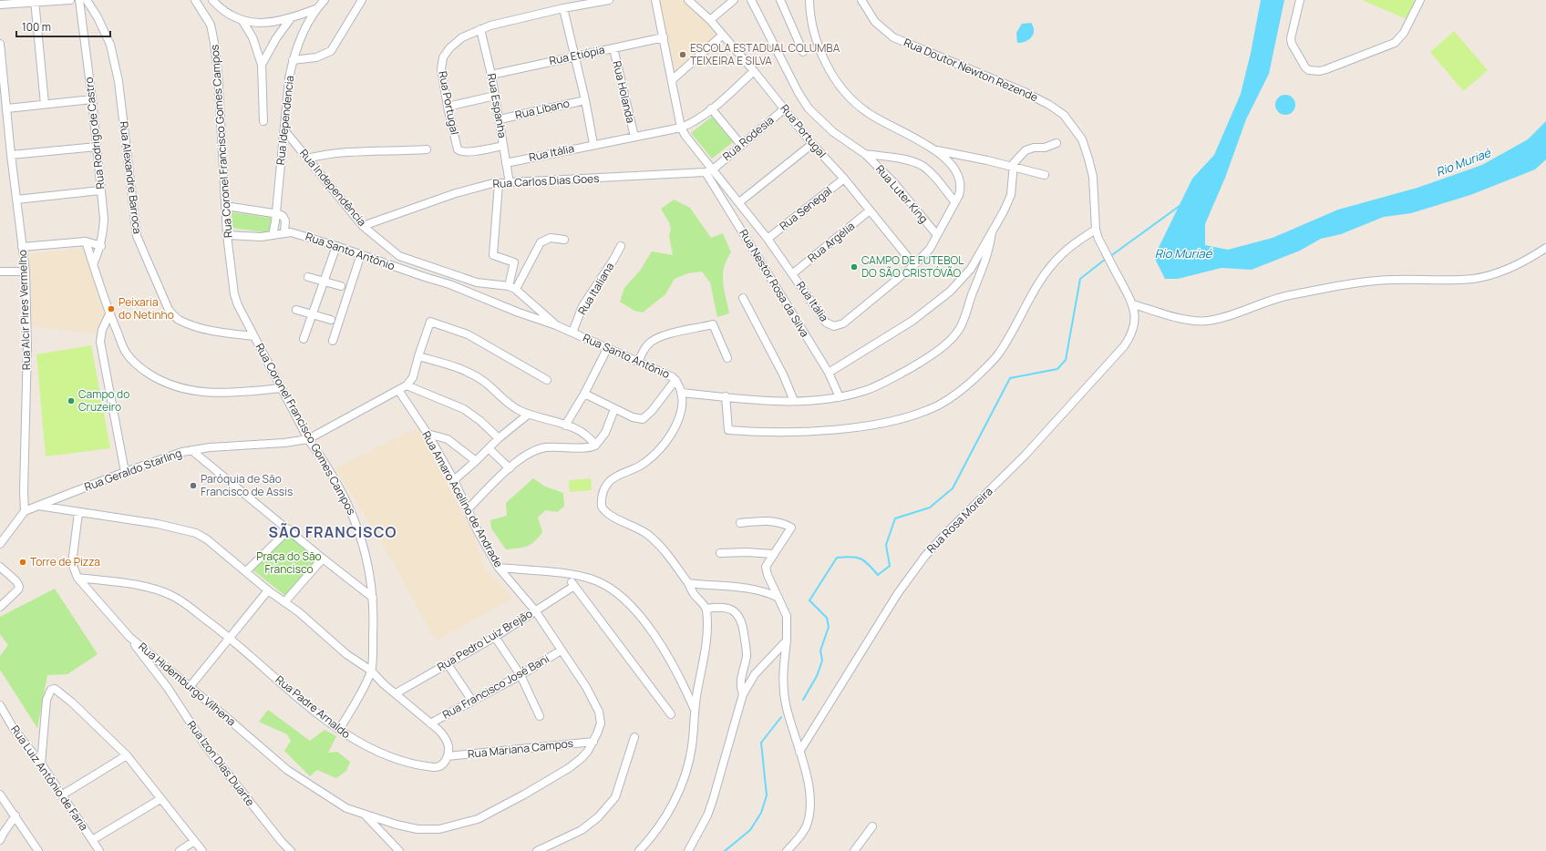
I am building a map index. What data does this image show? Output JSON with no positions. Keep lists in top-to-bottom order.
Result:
{
  "streets": {
    "street": [
      "Rua Etiópia",
      "Rua Doutor Newton Rezende",
      "Rua Holanda",
      "Rua Portugal",
      "Rua Espanha",
      "Rua Líbano",
      "Rua Idependencia",
      "Rua Rodrigo de Castro",
      "Rua Rodesia",
      "Rua Coronel Francisco Gomes Campos",
      "Rua Itália",
      "Rua Alexandre Barroca",
      "Rua Carlos Dias Goes",
      "Rua Independência",
      "Rua Luter King",
      "Rua Senegal",
      "Rua Argélia",
      "Rua Santo Antônio",
      "Rua Nestor Rosa da Silva",
      "Rua Italiana",
      "Rua Alcir Pires Vermelho",
      "Rua Geraldo Starling",
      "Rua Amaro Acelino de Andrade",
      "Rua Rosa Moreira",
      "Rua Pedro Luiz Brejão",
      "Rua Hidemburgo Vilhena",
      "Rua Francisco José Bani",
      "Rua Padre Arnaldo",
      "Rua Mariana Campos",
      "Rua Izon Dias Duarte",
      "Rua Luiz Antônio de Faria"
    ]
  },
  "crossings": [
    ["Rua Etiópia", "Rua Holanda"],
    ["Rua Etiópia", "Rua Espanha"],
    ["Rua Doutor Newton Rezende", "Rua Rosa Moreira"],
    ["Rua Holanda", "Rua Itália"],
    ["Rua Portugal", "Rua Espanha"],
    ["Rua Portugal", "Rua Rodesia"],
    ["Rua Portugal", "Rua Itália"],
    ["Rua Portugal", "Rua Senegal"],
    ["Rua Portugal", "Rua Argélia"],
    ["Rua Espanha", "Rua Líbano"],
    ["Rua Espanha", "Rua Itália"],
    ["Rua Espanha", "Rua Carlos Dias Goes"],
    ["Rua Idependencia", "Rua Independência"],
    ["Rua Idependencia", "Rua Santo Antônio"],
    ["Rua Rodesia", "Rua Itália"],
    ["Rua Rodesia", "Rua Carlos Dias Goes"],
    ["Rua Rodesia", "Rua Nestor Rosa da Silva"],
    ["Rua Coronel Francisco Gomes Campos", "Rua Alexandre Barroca"],
    ["Rua Coronel Francisco Gomes Campos", "Rua Santo Antônio"],
    ["Rua Coronel Francisco Gomes Campos", "Rua Geraldo Starling"],
    ["Rua Coronel Francisco Gomes Campos", "Rua Padre Arnaldo"],
    ["Rua Itália", "Rua Carlos Dias Goes"],
    ["Rua Itália", "Rua Luter King"],
    ["Rua Itália", "Rua Senegal"],
    ["Rua Itália", "Rua Argélia"],
    ["Rua Itália", "Rua Nestor Rosa da Silva"],
    ["Rua Carlos Dias Goes", "Rua Independência"],
    ["Rua Carlos Dias Goes", "Rua Nestor Rosa da Silva"],
    ["Rua Independência", "Rua Santo Antônio"],
    ["Rua Santo Antônio", "Rua Italiana"],
    ["Rua Alcir Pires Vermelho", "Rua Geraldo Starling"],
    ["Rua Geraldo Starling", "Rua Amaro Acelino de Andrade"],
    ["Rua Amaro Acelino de Andrade", "Rua Pedro Luiz Brejão"],
    ["Rua Amaro Acelino de Andrade", "Rua Hidemburgo Vilhena"],
    ["Rua Amaro Acelino de Andrade", "Rua Francisco José Bani"],
    ["Rua Amaro Acelino de Andrade", "Rua Mariana Campos"],
    ["Rua Hidemburgo Vilhena", "Rua Padre Arnaldo"],
    ["Rua Hidemburgo Vilhena", "Rua Izon Dias Duarte"],
    ["Rua Padre Arnaldo", "Rua Mariana Campos"]
  ],
  "districts": ["SÃO FRANCISCO"],
  "water": ["Rio Muriaé"],
  "parks": ["Praça do São Francisco"],
  "places": [
    "ESCOLA ESTADUAL COLUMBA TEIXEIRA E SILVA",
    "CAMPO DE FUTEBOL DO SÃO CRISTÓVÃO",
    "Peixaria do Netinho",
    "Campo do Cruzeiro",
    "Paróquia de São Francisco de Assis",
    "Torre de Pizza"
  ],
  "scale_bar": "100 m"
}
